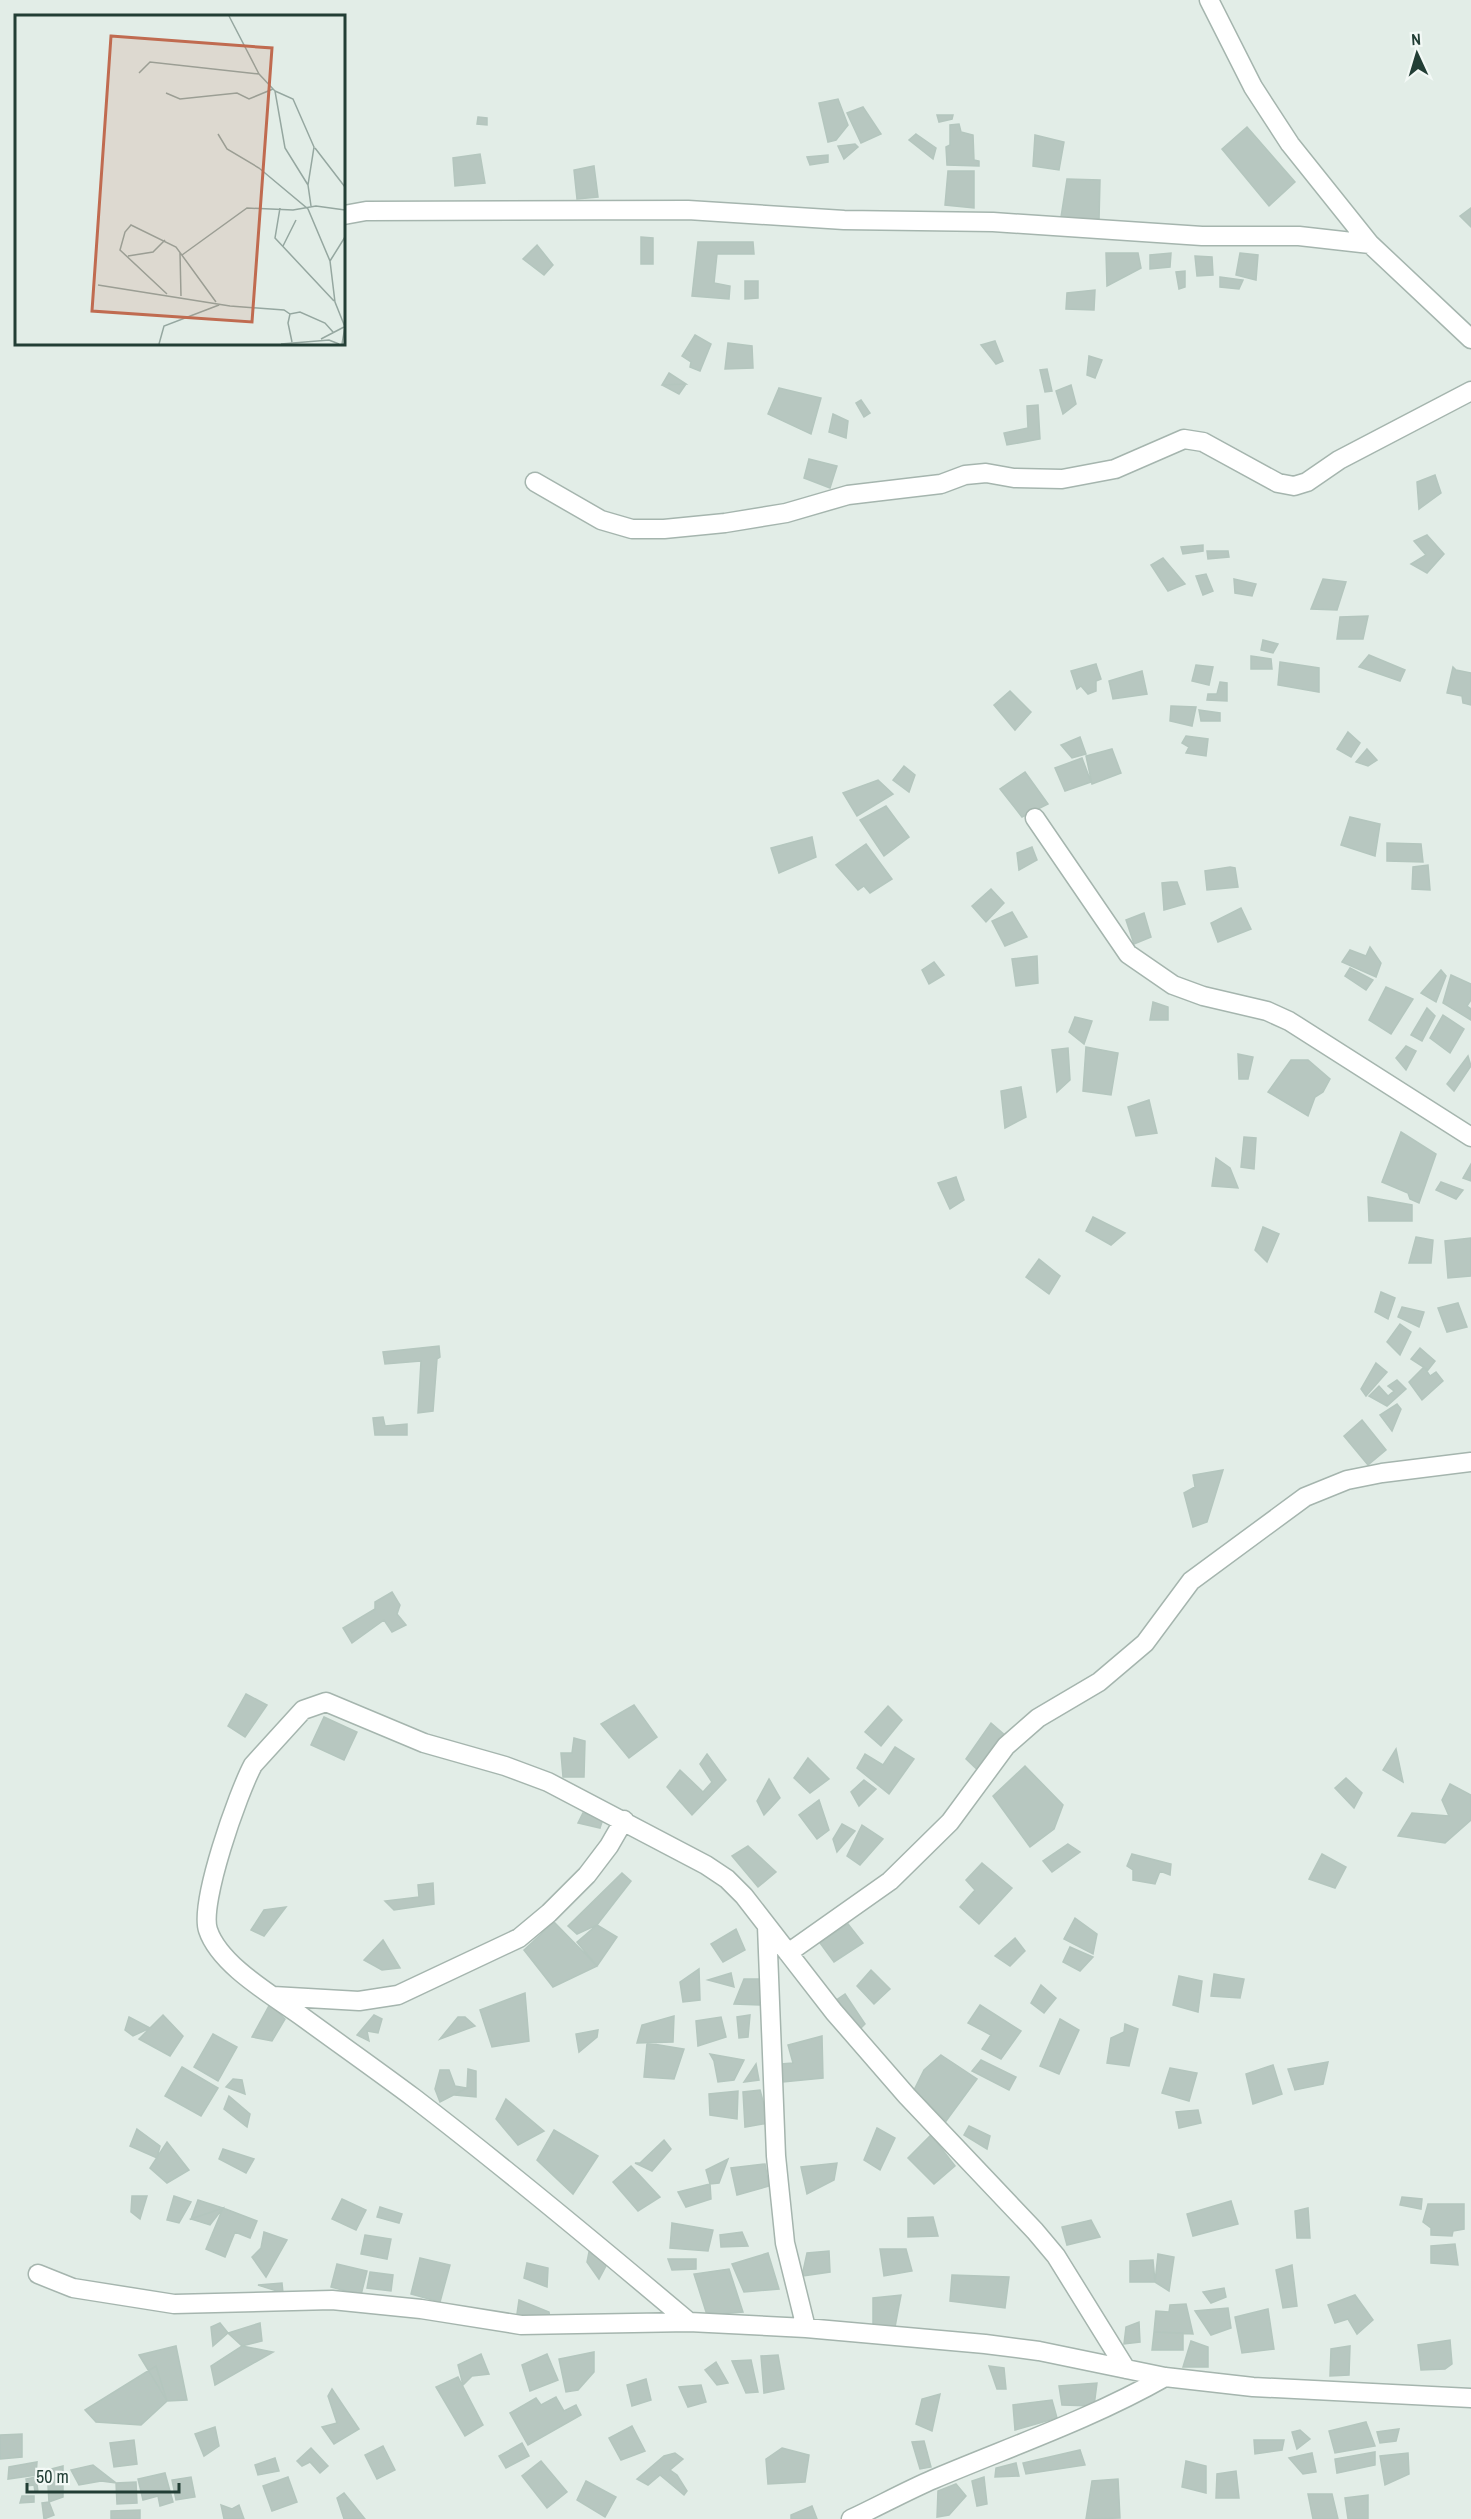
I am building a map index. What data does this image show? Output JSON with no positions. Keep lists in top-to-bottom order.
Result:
{
  "scale_bar": "50 m",
  "north": "top"
}
